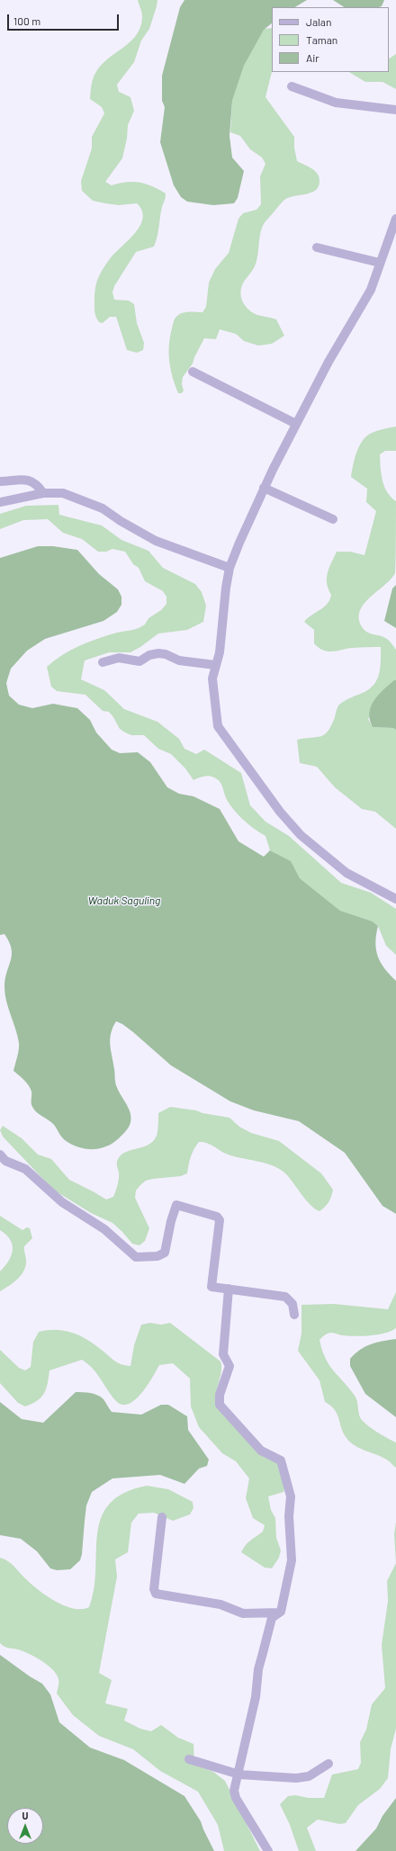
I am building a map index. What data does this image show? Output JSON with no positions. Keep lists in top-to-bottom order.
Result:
{
  "water": ["Waduk Saguling"],
  "legend": ["Jalan", "Taman", "Air"],
  "scale_bar": "100 m",
  "north": "top"
}
